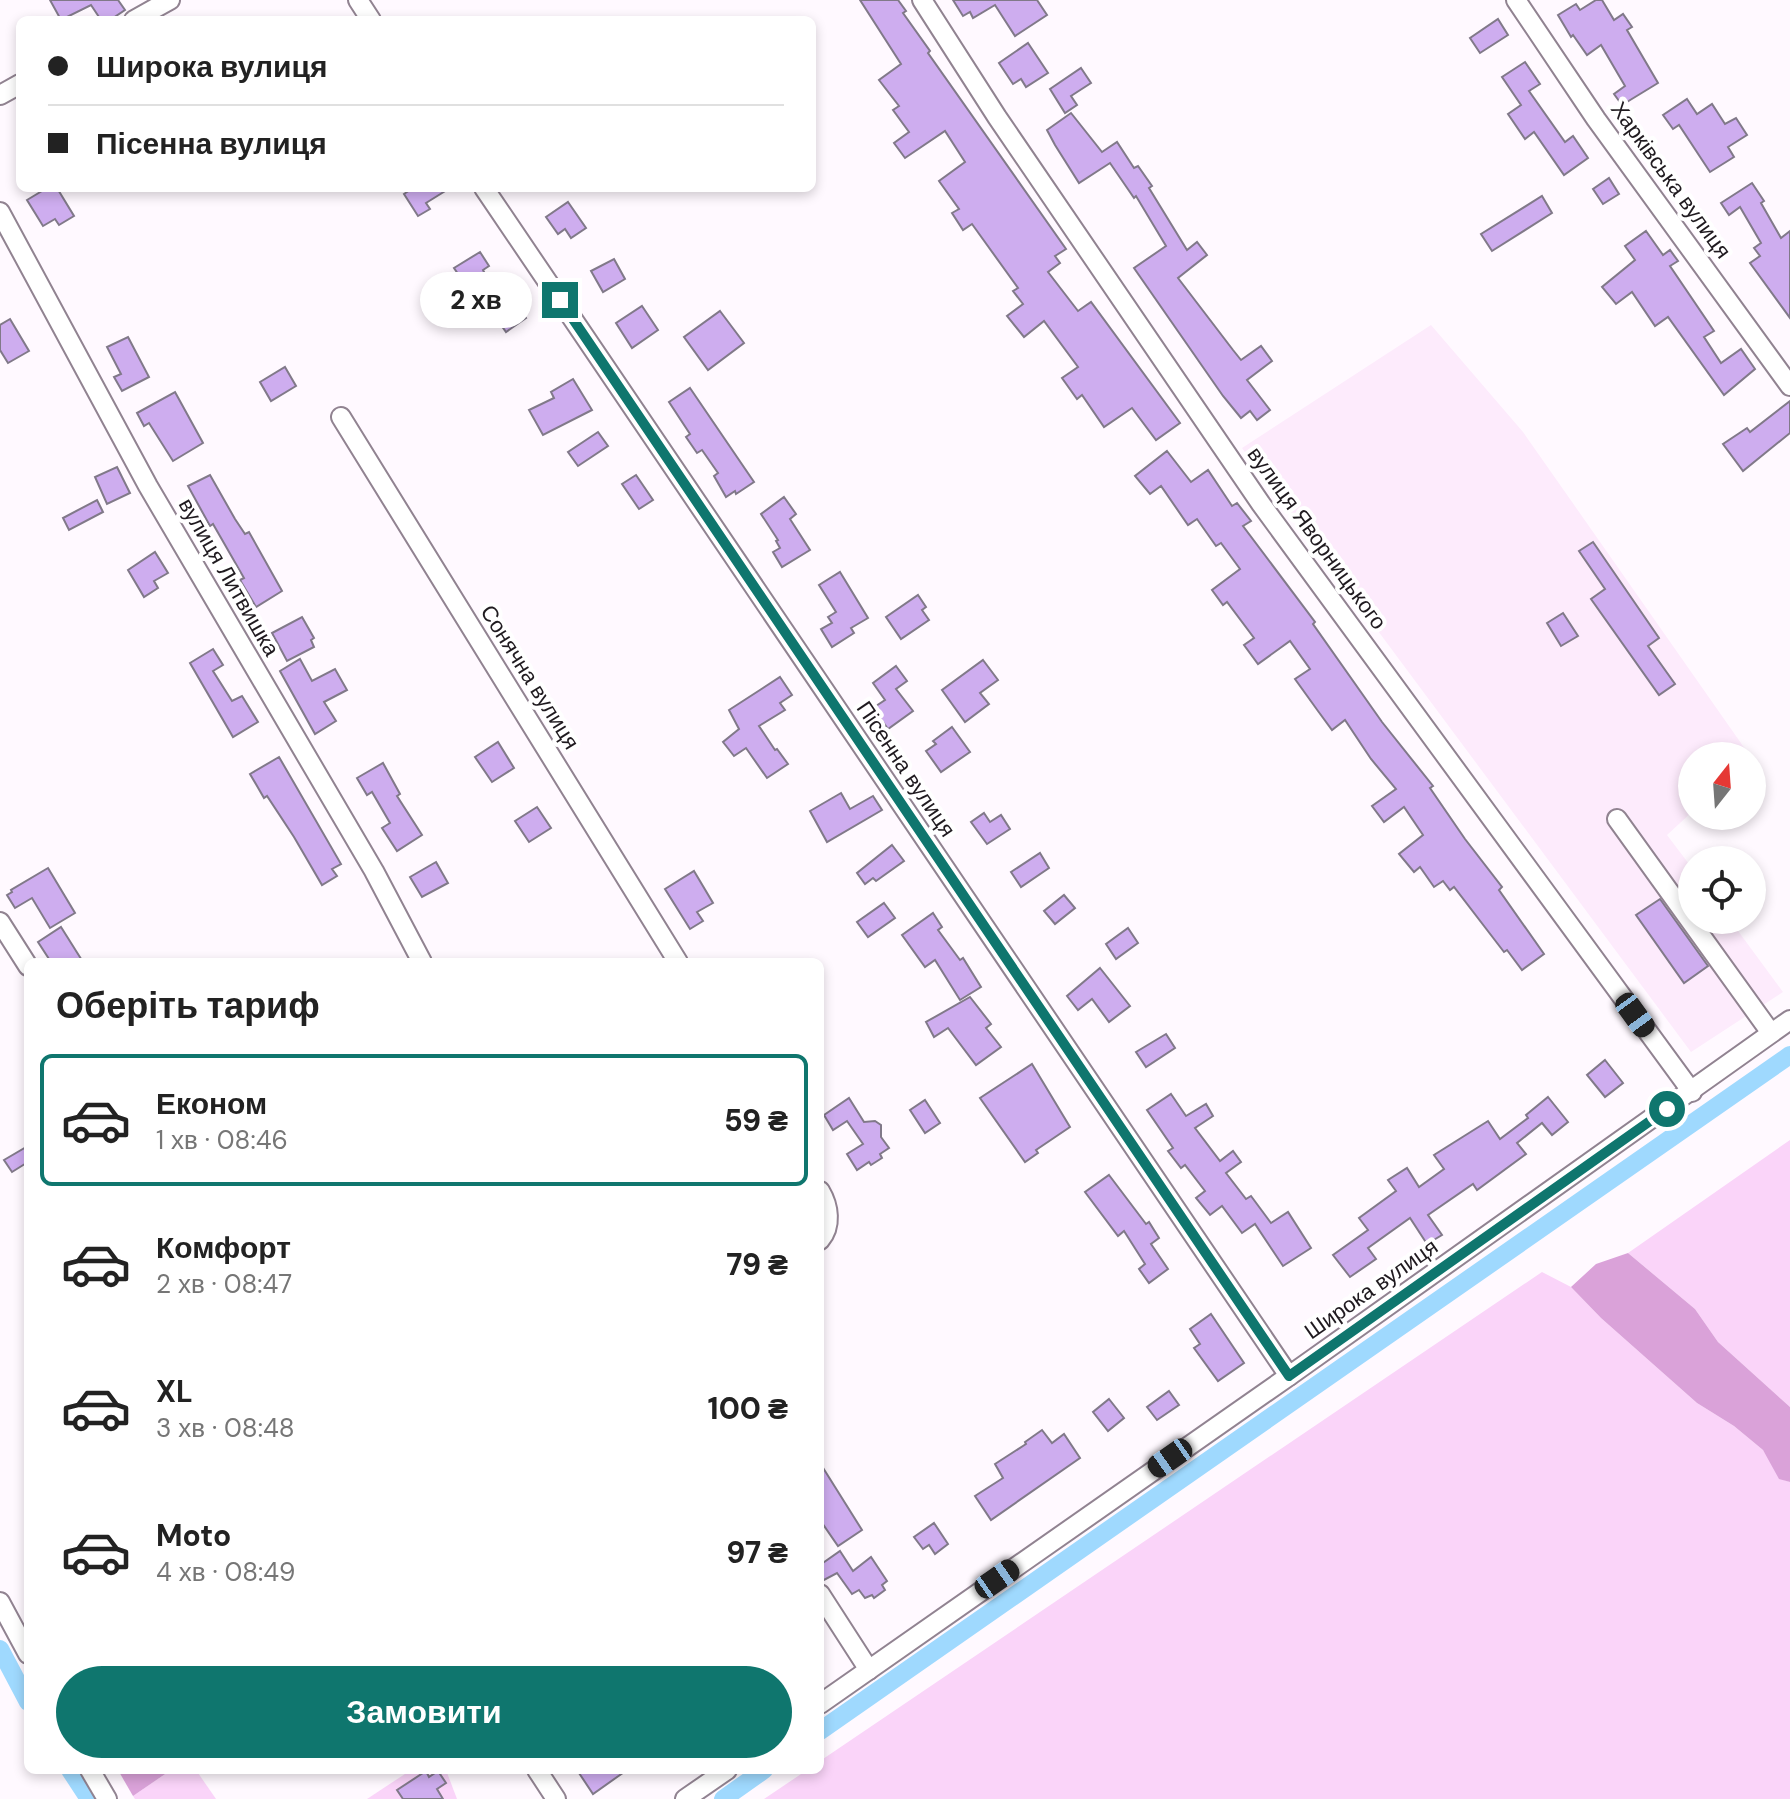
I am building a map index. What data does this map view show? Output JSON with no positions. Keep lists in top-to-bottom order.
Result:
{
  "streets": {
    "street": [
      "Харківська вулиця",
      "вулиця Яворницького",
      "вулиця Литвишка",
      "Сонячна вулиця",
      "Пісенна вулиця",
      "Широка вулиця"
    ]
  },
  "crossings": [
    ["вулиця Яворницького", "Широка вулиця"],
    ["Пісенна вулиця", "Широка вулиця"]
  ],
  "north": "top",
  "page": {
    "banner": ["Широка вулиця", "Пісенна вулиця"],
    "bubble": "2 хв",
    "heading": "Оберіть тариф",
    "list": [
      {
        "name": "Економ",
        "note": "1 хв · 08:46",
        "value": "59 ₴"
      },
      {
        "name": "Комфорт",
        "note": "2 хв · 08:47",
        "value": "79 ₴"
      },
      {
        "name": "XL",
        "note": "3 хв · 08:48",
        "value": "100 ₴"
      },
      {
        "name": "Moto",
        "note": "4 хв · 08:49",
        "value": "97 ₴"
      }
    ],
    "buttons": "Замовити"
  }
}
